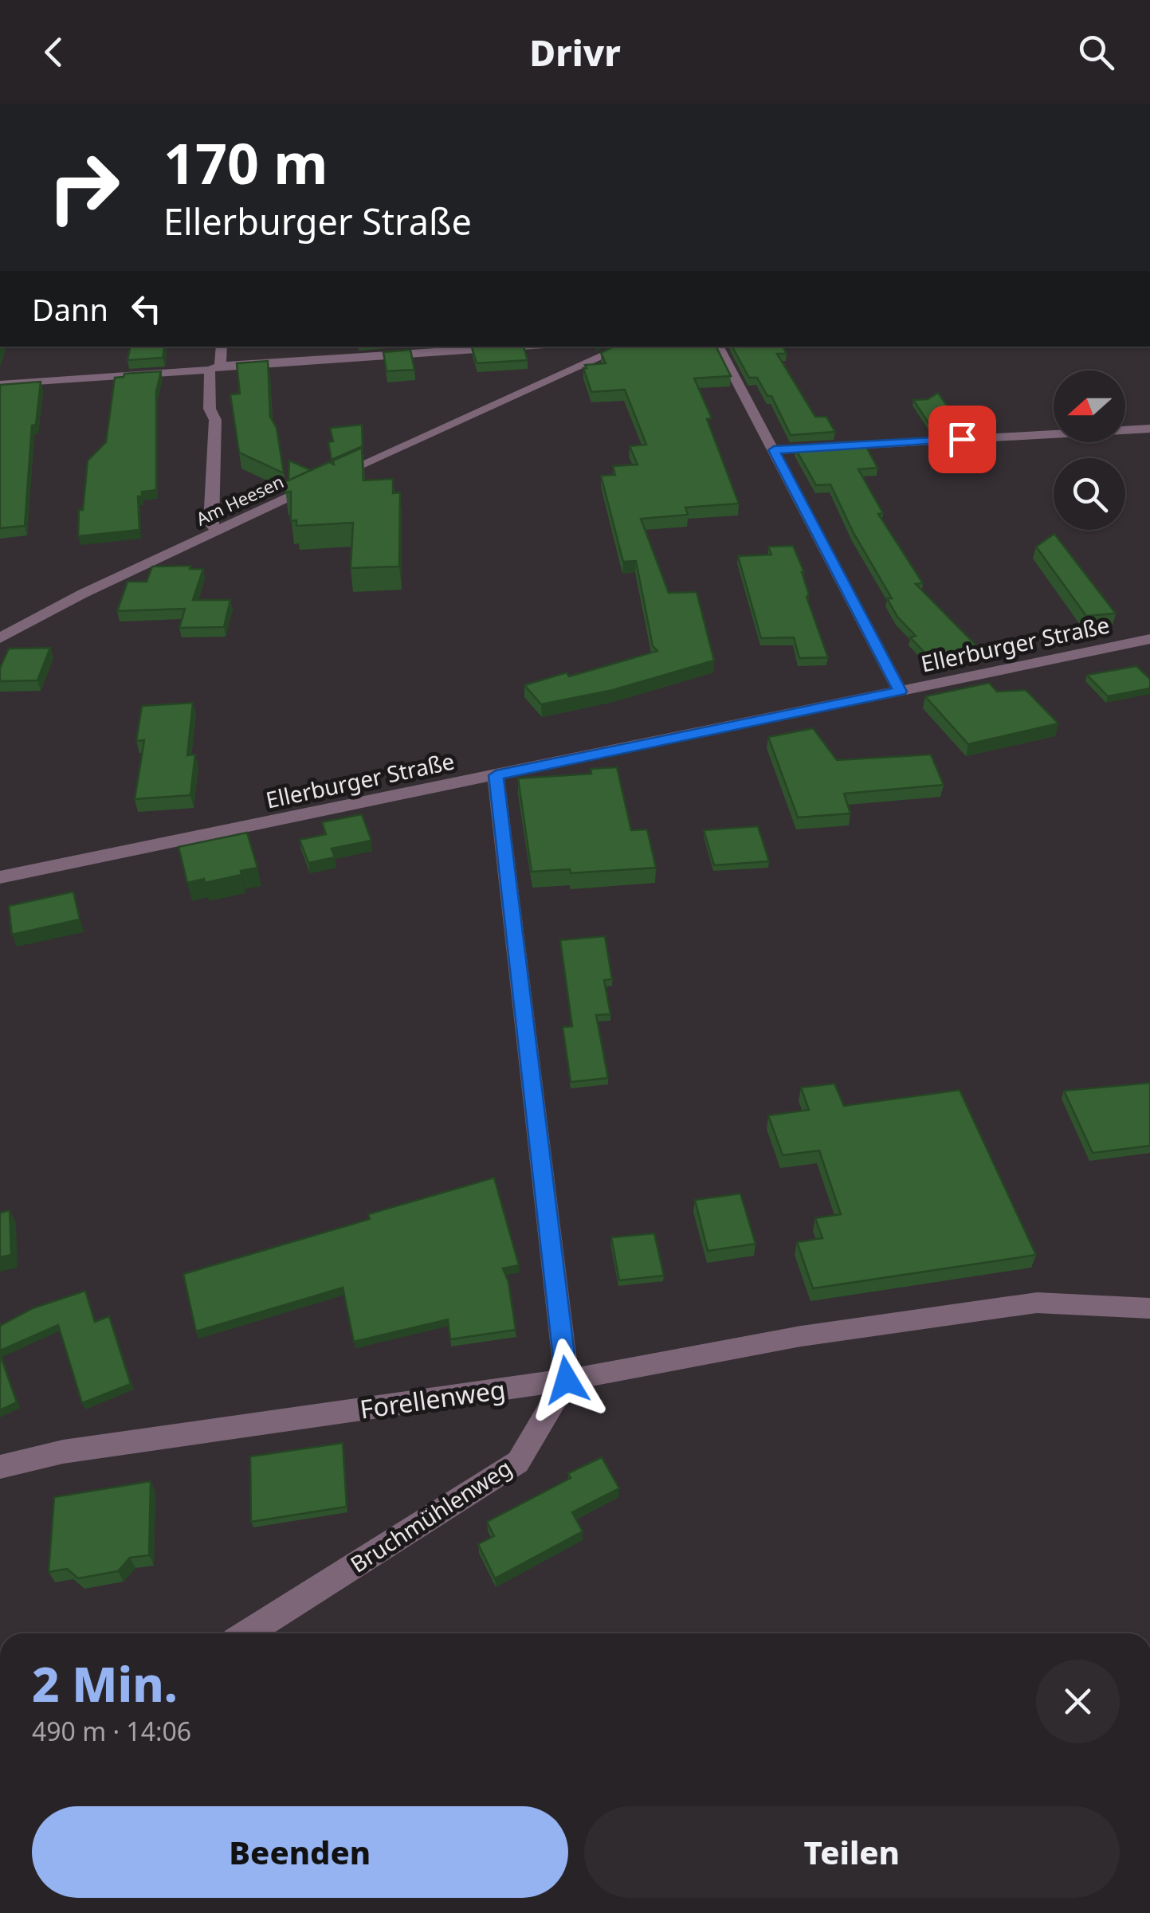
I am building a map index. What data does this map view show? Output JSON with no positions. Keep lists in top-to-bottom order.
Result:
{
  "streets": {
    "street": [
      "Am Heesen",
      "Ellerburger Straße",
      "Forellenweg",
      "Bruchmühlenweg"
    ]
  },
  "crossings": [
    ["Forellenweg", "Bruchmühlenweg"]
  ],
  "north": "left",
  "page": {
    "header": "Drivr",
    "turn": ["170 m", "Ellerburger Straße"],
    "then": "Dann",
    "heading": ["2 Min.", "490 m · 14:06"],
    "buttons": ["Beenden", "Teilen"]
  }
}
